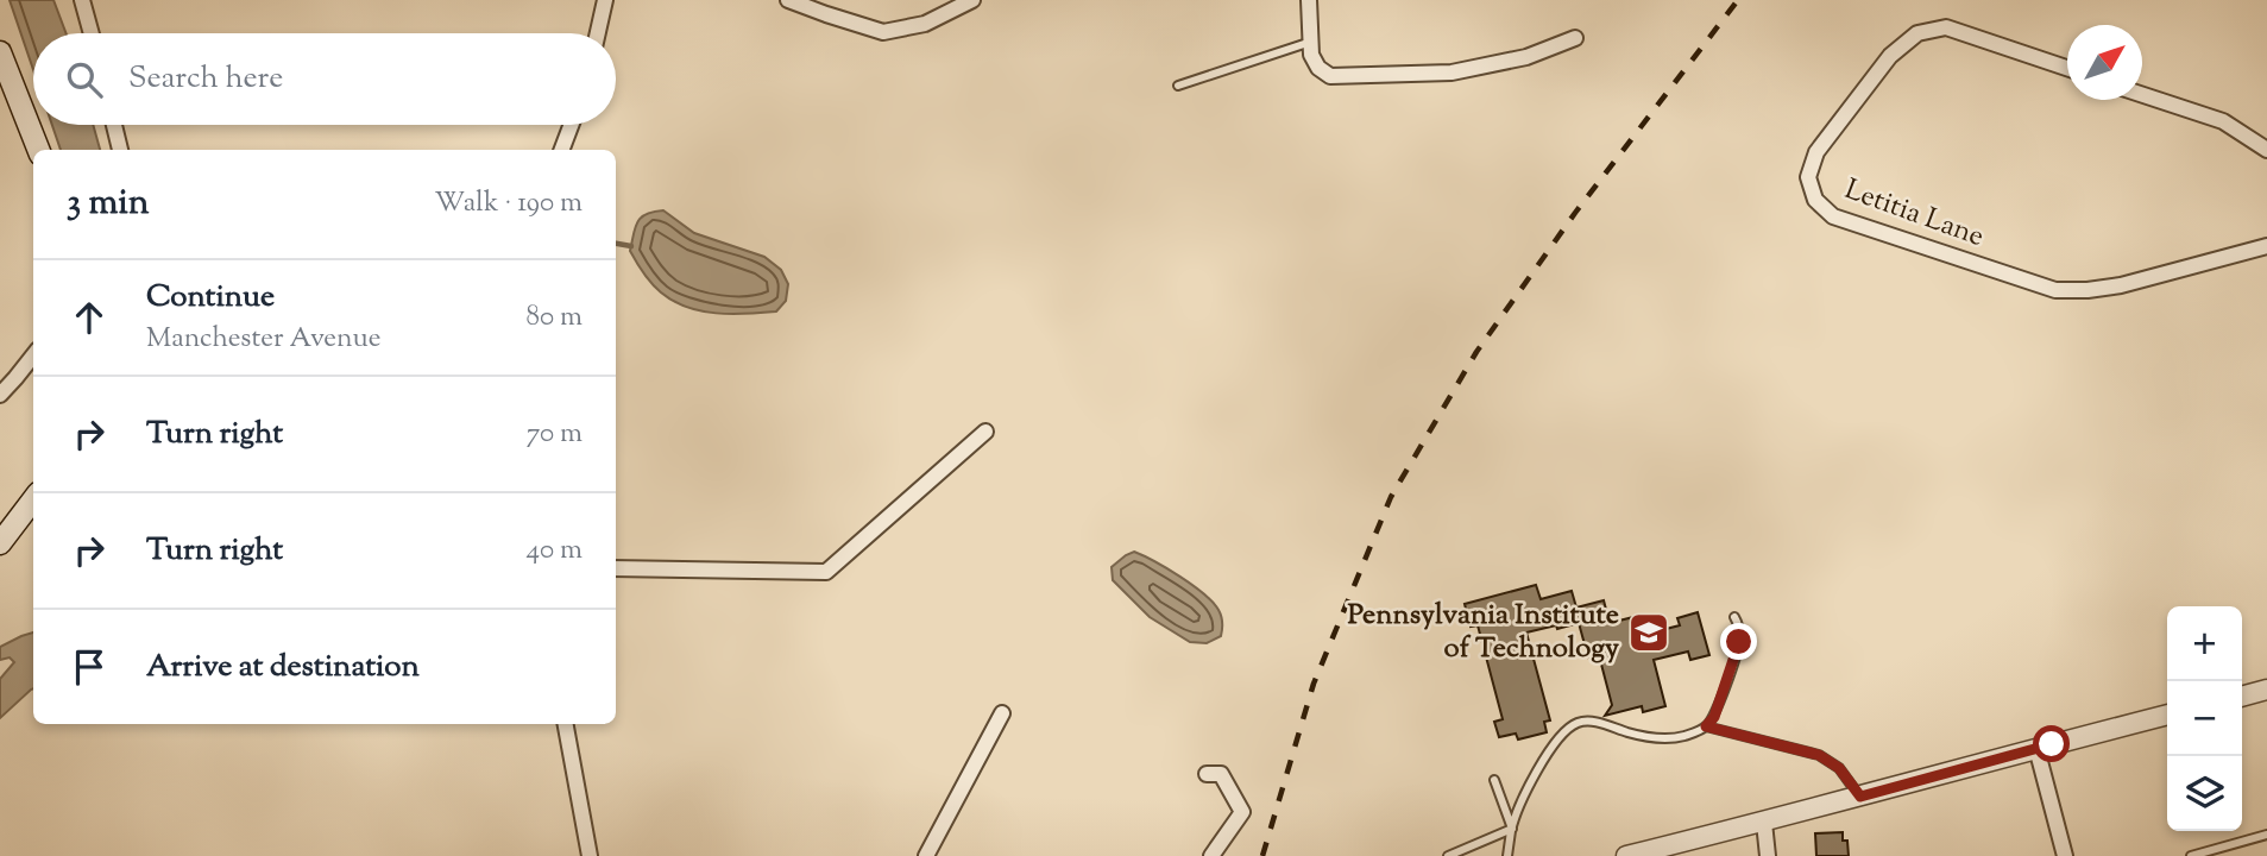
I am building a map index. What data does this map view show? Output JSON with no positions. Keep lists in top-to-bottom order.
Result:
{
  "streets": {
    "street": ["Letitia Lane"]
  },
  "places": {
    "school or university": ["Pennsylvania Institute of Technology"]
  },
  "north": "top right",
  "page": {
    "search": "Search here",
    "heading": ["3 min", "Walk · 190 m"],
    "list": [
      ["Continue", "Manchester Avenue", "80 m"],
      ["Turn right", "70 m"],
      ["Turn right", "40 m"],
      "Arrive at destination"
    ],
    "map_buttons": ["+", "−"]
  }
}
